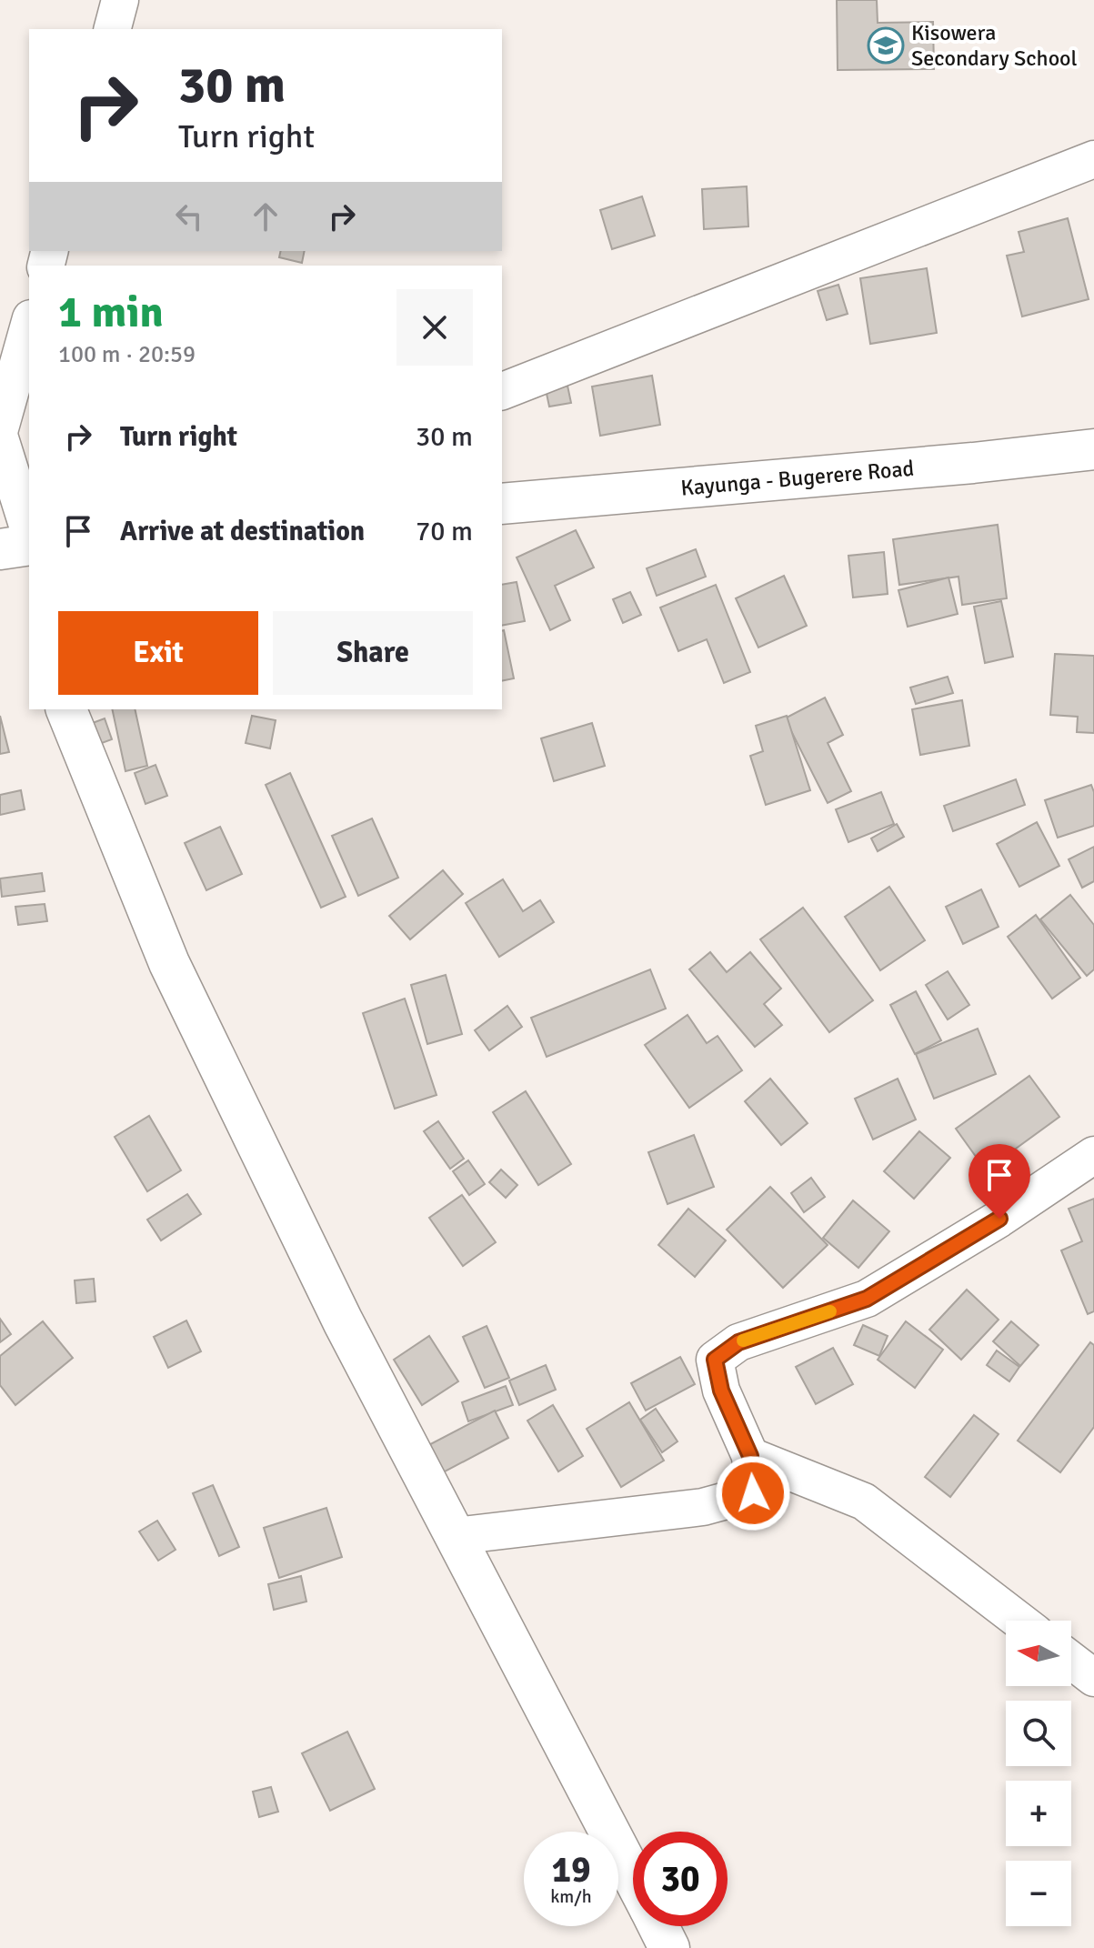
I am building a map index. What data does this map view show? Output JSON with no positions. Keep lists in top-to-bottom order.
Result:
{
  "streets": {
    "street": ["Kayunga - Bugerere Road"]
  },
  "places": {
    "school or university": ["Kisowera Secondary School"]
  },
  "north": "left",
  "page": {
    "turn": ["30 m", "Turn right"],
    "heading": ["1 min", "100 m · 20:59"],
    "list": [
      {
        "name": "Turn right",
        "value": "30 m"
      },
      {
        "name": "Arrive at destination",
        "value": "70 m"
      }
    ],
    "buttons": ["Exit", "Share"],
    "map_buttons": ["+", "−"],
    "speed": "19 km/h",
    "limit": "30"
  }
}
